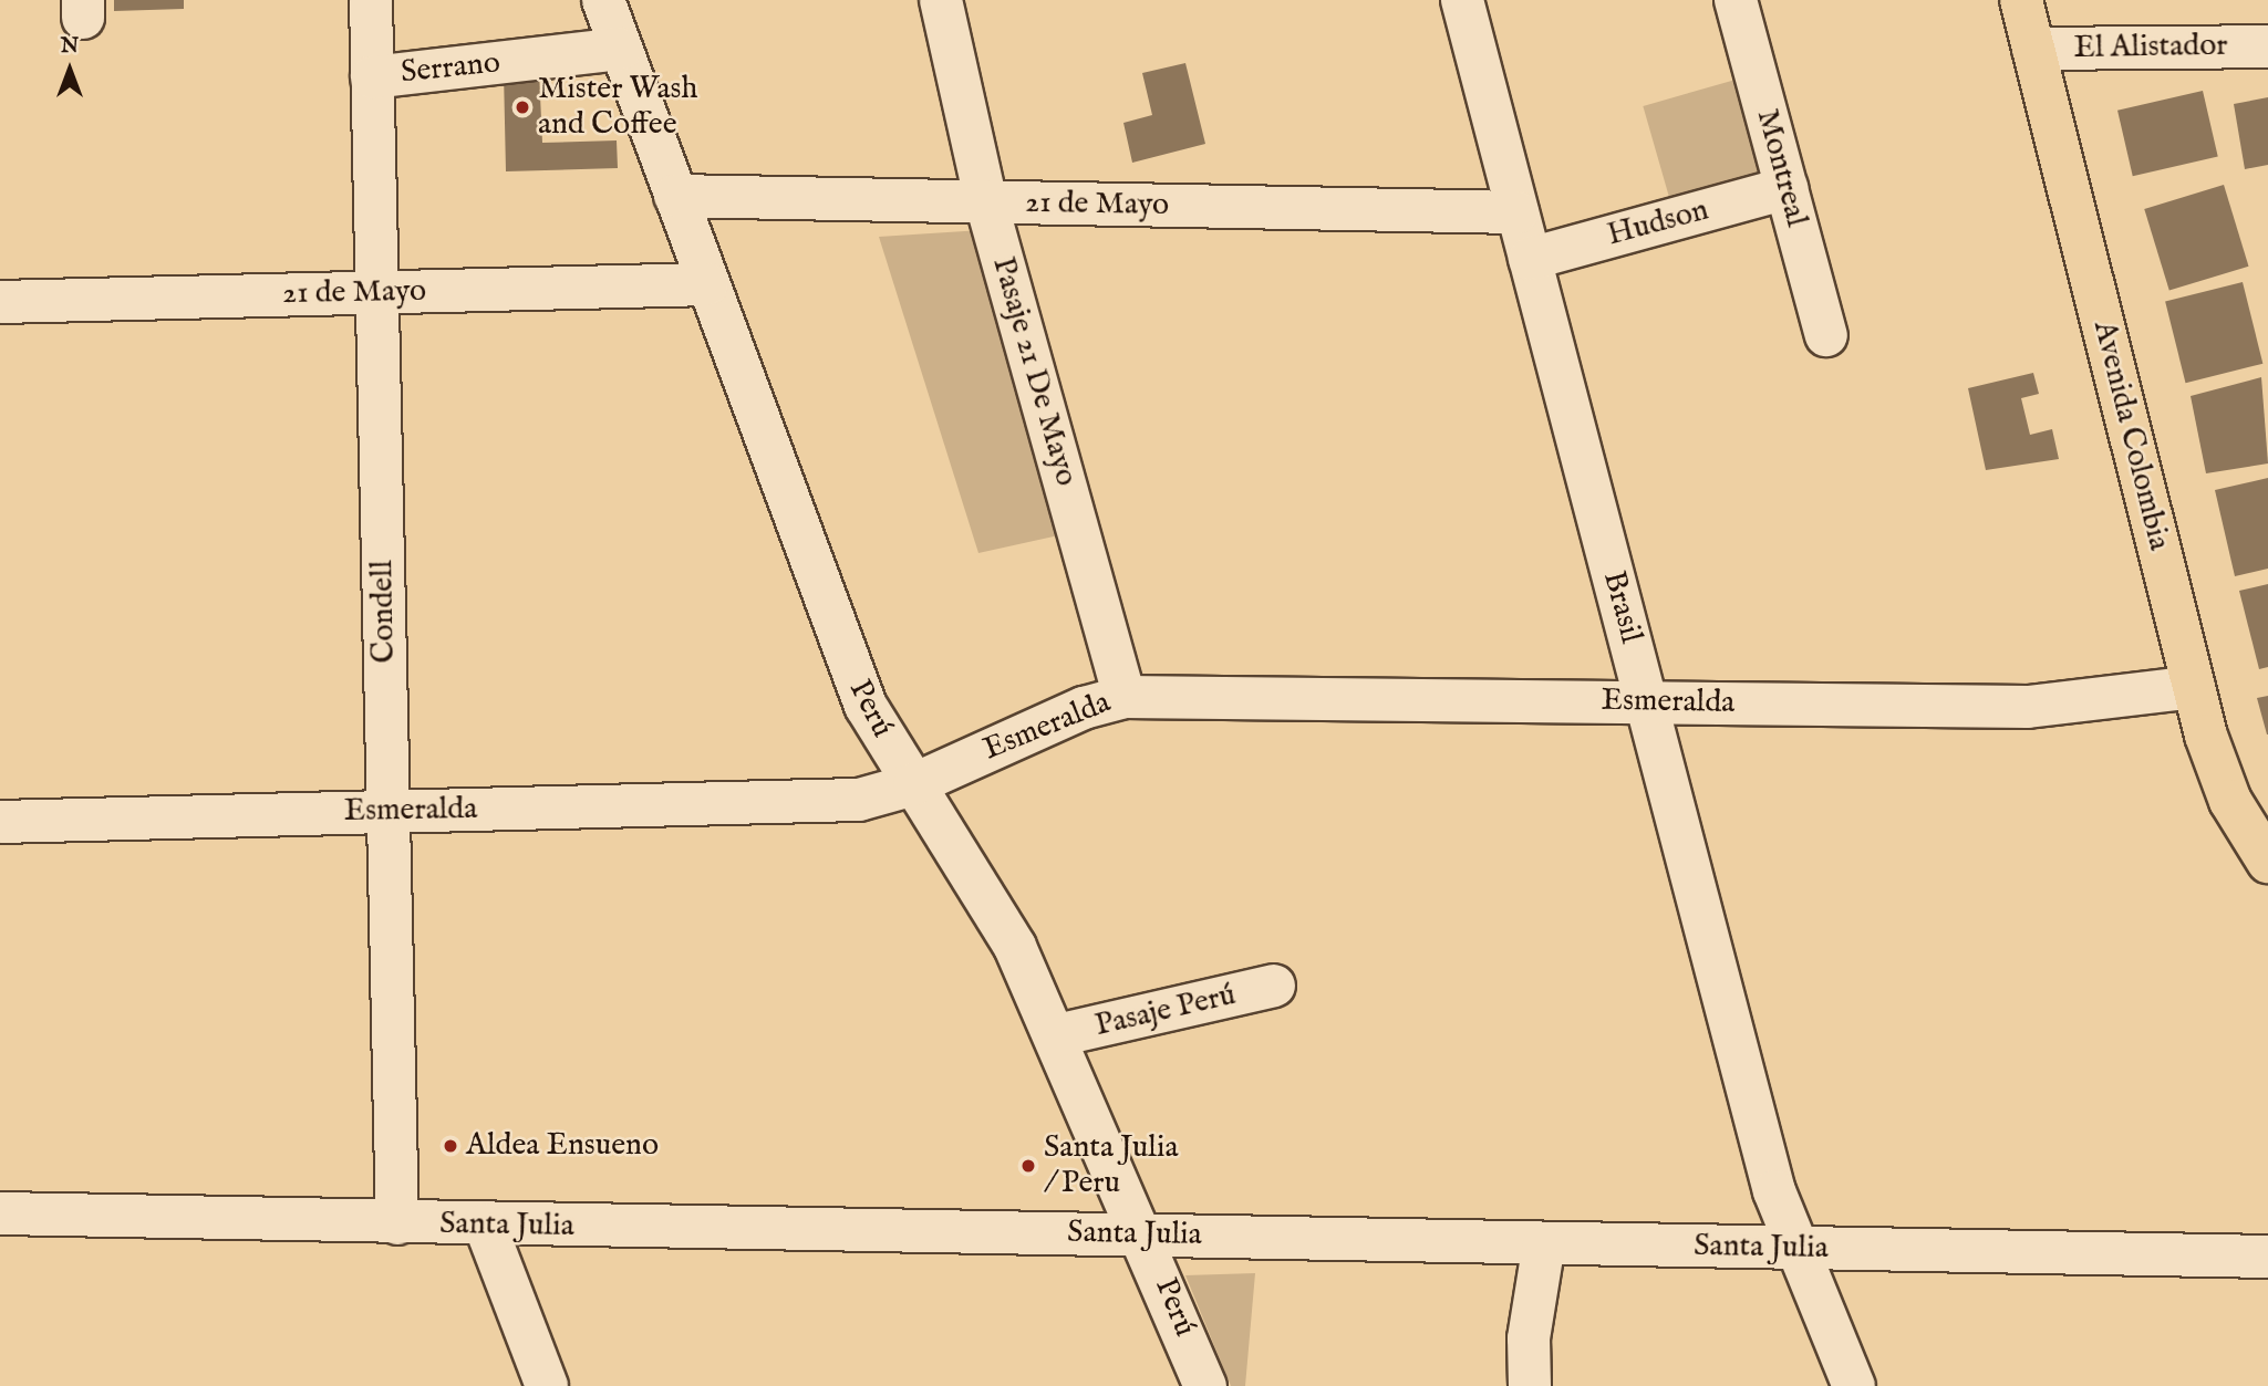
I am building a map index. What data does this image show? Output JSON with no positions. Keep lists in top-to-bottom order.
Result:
{
  "streets": {
    "main road": ["Avenida Colombia"],
    "street": [
      "El Alistador",
      "Serrano",
      "Montreal",
      "21 de Mayo",
      "Hudson",
      "Pasaje 21 De Mayo",
      "Brasil",
      "Condell",
      "Esmeralda",
      "Perú",
      "Pasaje Perú",
      "Santa Julia"
    ]
  },
  "crossings": [
    ["El Alistador", "Avenida Colombia"],
    ["Serrano", "Condell"],
    ["Serrano", "Perú"],
    ["Montreal", "Hudson"],
    ["21 de Mayo", "Pasaje 21 De Mayo"],
    ["21 de Mayo", "Brasil"],
    ["21 de Mayo", "Condell"],
    ["21 de Mayo", "Perú"],
    ["Hudson", "Brasil"],
    ["Pasaje 21 De Mayo", "Esmeralda"],
    ["Avenida Colombia", "Esmeralda"],
    ["Brasil", "Esmeralda"],
    ["Brasil", "Santa Julia"],
    ["Condell", "Esmeralda"],
    ["Condell", "Santa Julia"],
    ["Esmeralda", "Perú"],
    ["Perú", "Pasaje Perú"],
    ["Perú", "Santa Julia"]
  ],
  "places": ["Mister Wash and Coffee", "Aldea Ensueno", "Santa Julia / Peru"],
  "north": "top"
}
